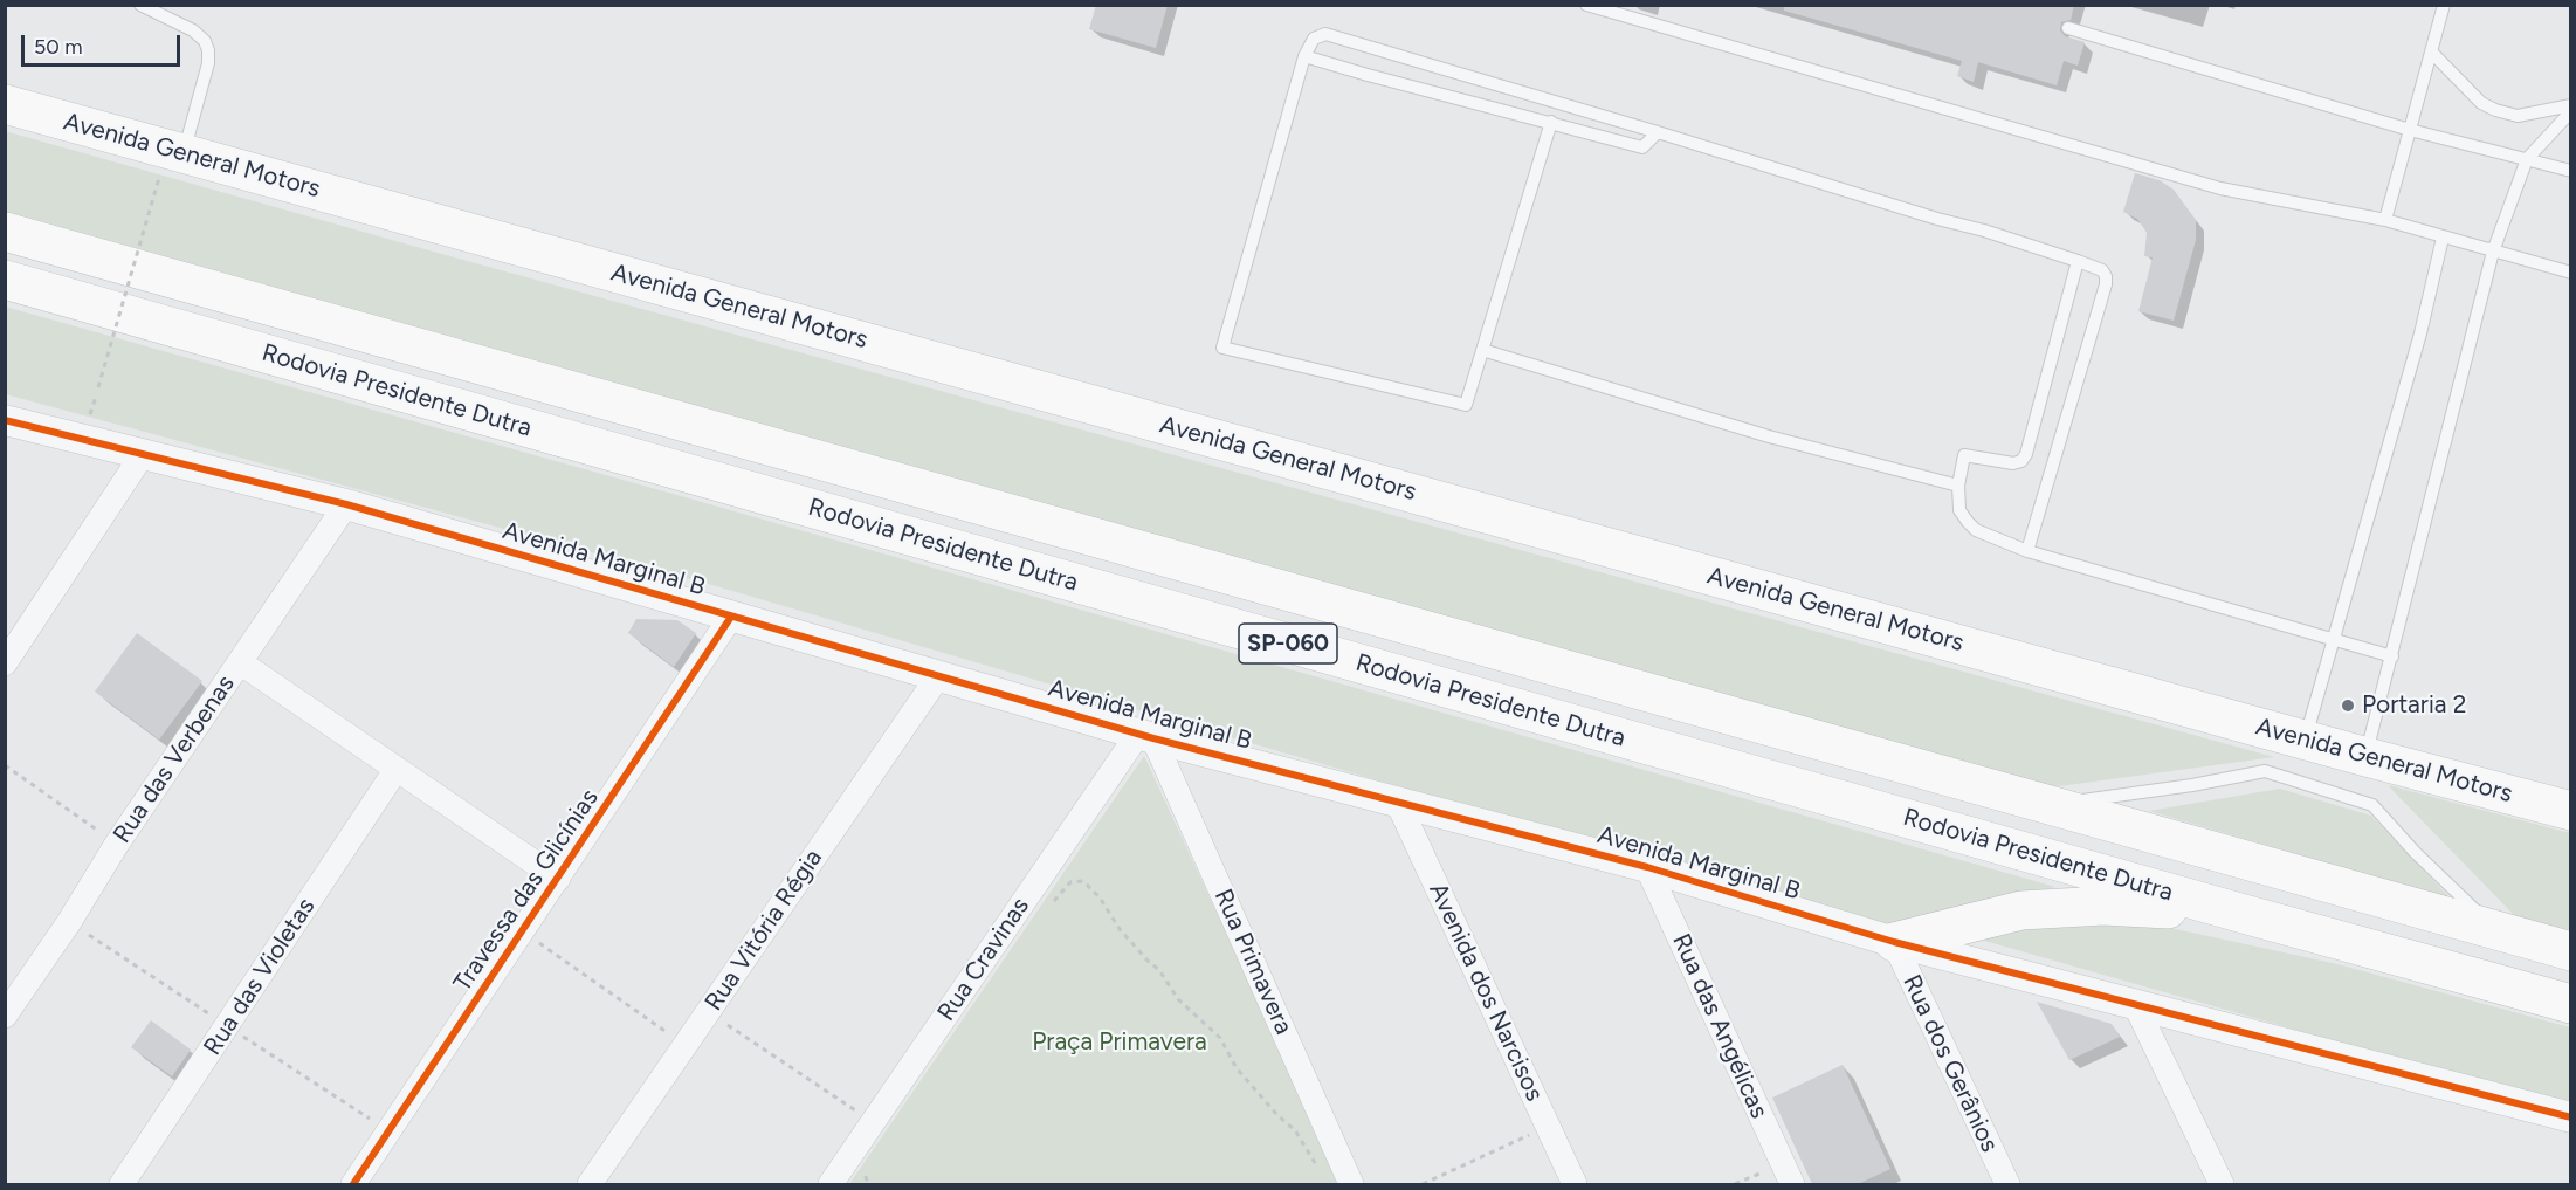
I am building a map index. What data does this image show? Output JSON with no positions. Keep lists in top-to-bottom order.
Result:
{
  "streets": {
    "main road": ["Avenida General Motors", "Rodovia Presidente Dutra", "SP-060"],
    "street": [
      "Avenida Marginal B",
      "Rua das Verbenas",
      "Travessa das Glicínias",
      "Rua Vitória Régia",
      "Rua Cravinas",
      "Rua Primavera",
      "Rua das Violetas",
      "Avenida dos Narcisos",
      "Rua das Angélicas",
      "Rua dos Gerânios"
    ]
  },
  "crossings": [
    ["Avenida Marginal B", "Rua das Verbenas"],
    ["Avenida Marginal B", "Travessa das Glicínias"],
    ["Avenida Marginal B", "Rua Vitória Régia"],
    ["Avenida Marginal B", "Rua Cravinas"],
    ["Avenida Marginal B", "Rua Primavera"],
    ["Avenida Marginal B", "Avenida dos Narcisos"],
    ["Avenida Marginal B", "Rua das Angélicas"],
    ["Avenida Marginal B", "Rua dos Gerânios"],
    ["Rua Cravinas", "Rua Primavera"]
  ],
  "parks": ["Praça Primavera"],
  "places": ["Portaria 2"],
  "scale_bar": "50 m"
}
